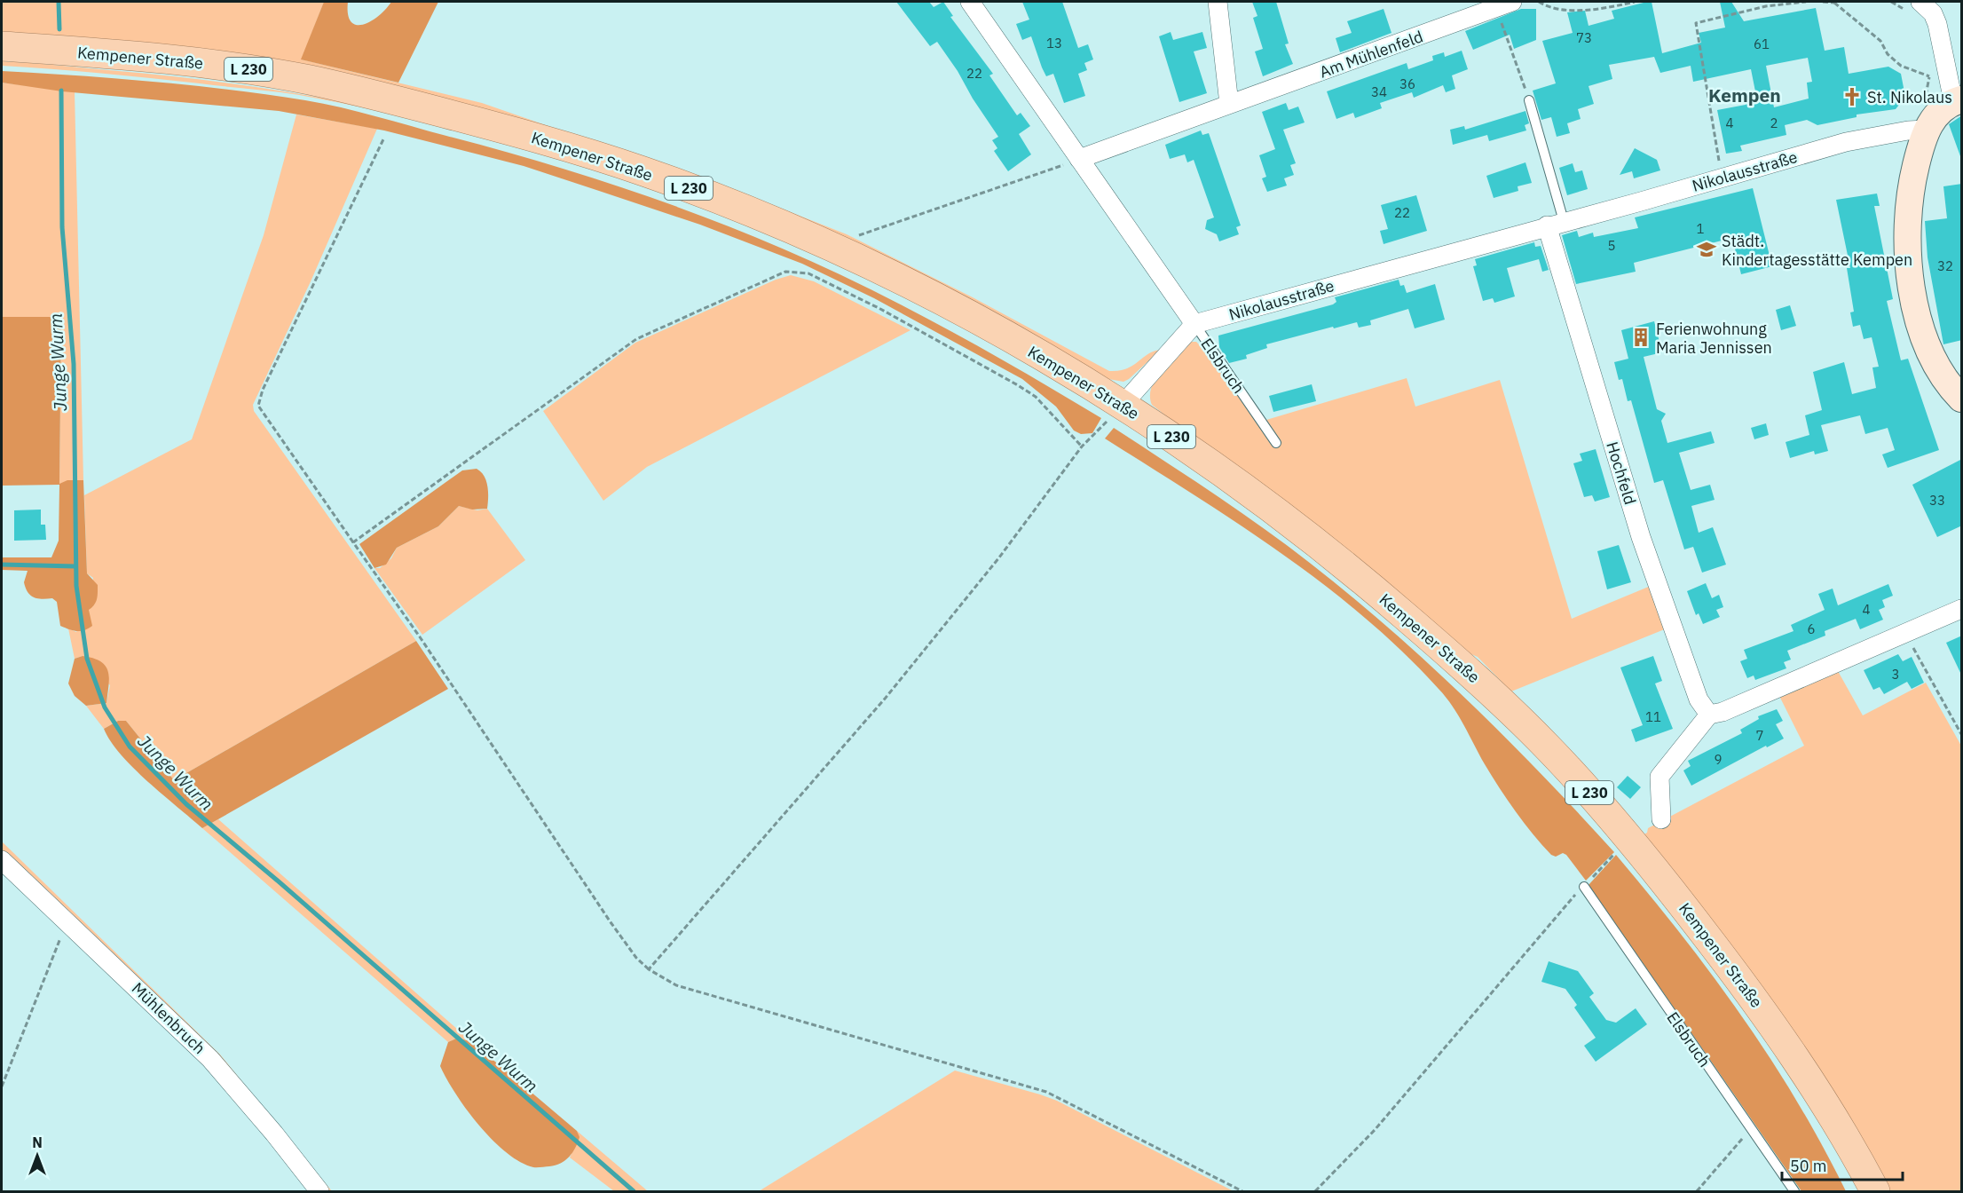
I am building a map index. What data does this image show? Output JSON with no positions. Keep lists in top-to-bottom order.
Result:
{
  "streets": {
    "main road": ["Kempener Straße", "L 230"],
    "street": [
      "Am Mühlenfeld",
      "Nikolausstraße",
      "Elsbruch",
      "Hochfeld",
      "Mühlenbruch"
    ]
  },
  "crossings": [
    ["Kempener Straße", "Elsbruch"],
    ["Nikolausstraße", "Elsbruch"],
    ["Nikolausstraße", "Hochfeld"]
  ],
  "districts": ["Kempen"],
  "water": ["Junge Wurm"],
  "places": {
    "church": ["St. Nikolaus"],
    "school or university": ["Städt. Kindertagesstätte Kempen"],
    "building": ["Ferienwohnung Maria Jennissen"]
  },
  "house_numbers": [
    "73",
    "13",
    "61",
    "22",
    "36",
    "34",
    "4",
    "2",
    "22",
    "1",
    "5",
    "32",
    "33",
    "4",
    "6",
    "3",
    "11",
    "7",
    "9"
  ],
  "scale_bar": "50 m",
  "north": "top"
}
